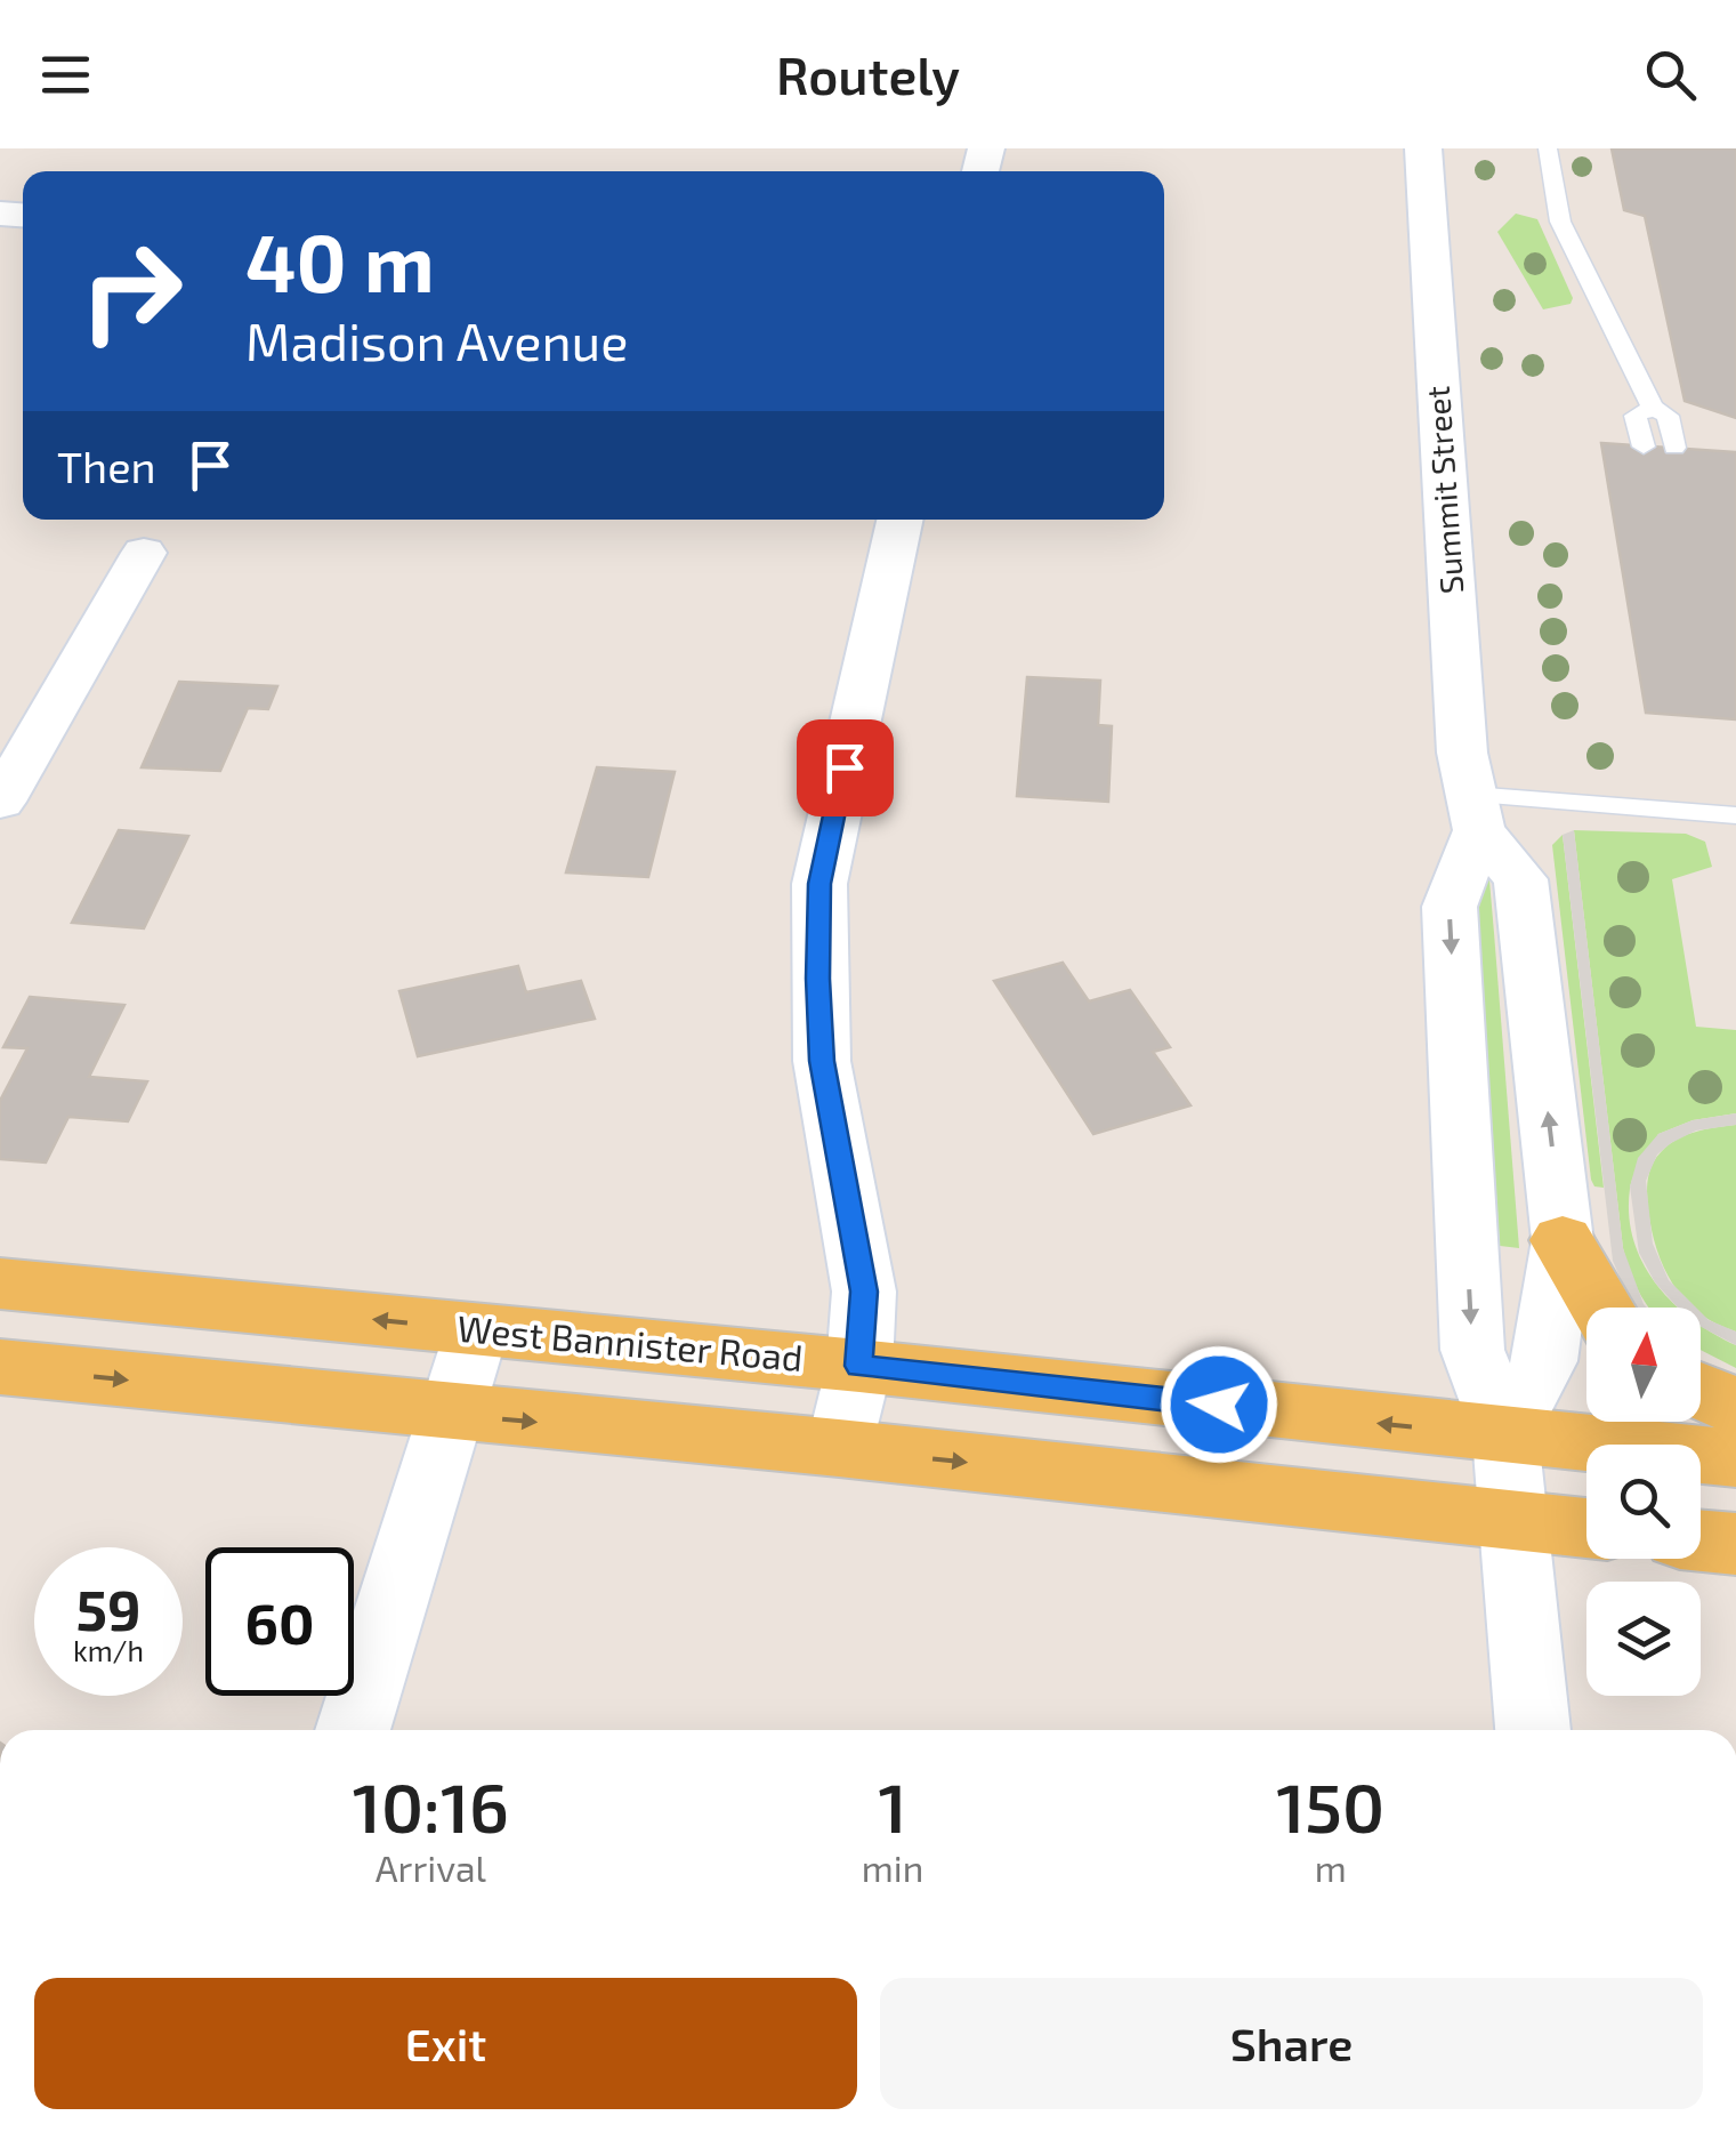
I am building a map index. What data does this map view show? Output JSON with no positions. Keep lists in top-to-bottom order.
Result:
{
  "streets": {
    "main road": ["West Bannister Road"],
    "street": ["Summit Street"]
  },
  "north": "top",
  "page": {
    "header": "Routely",
    "turn": ["40 m", "Madison Avenue"],
    "then": "Then",
    "speed": "59 km/h",
    "limit": "60",
    "eta": [
      "10:16",
      "Arrival",
      "1",
      "min",
      "150",
      "m"
    ],
    "buttons": ["Exit", "Share"]
  }
}
